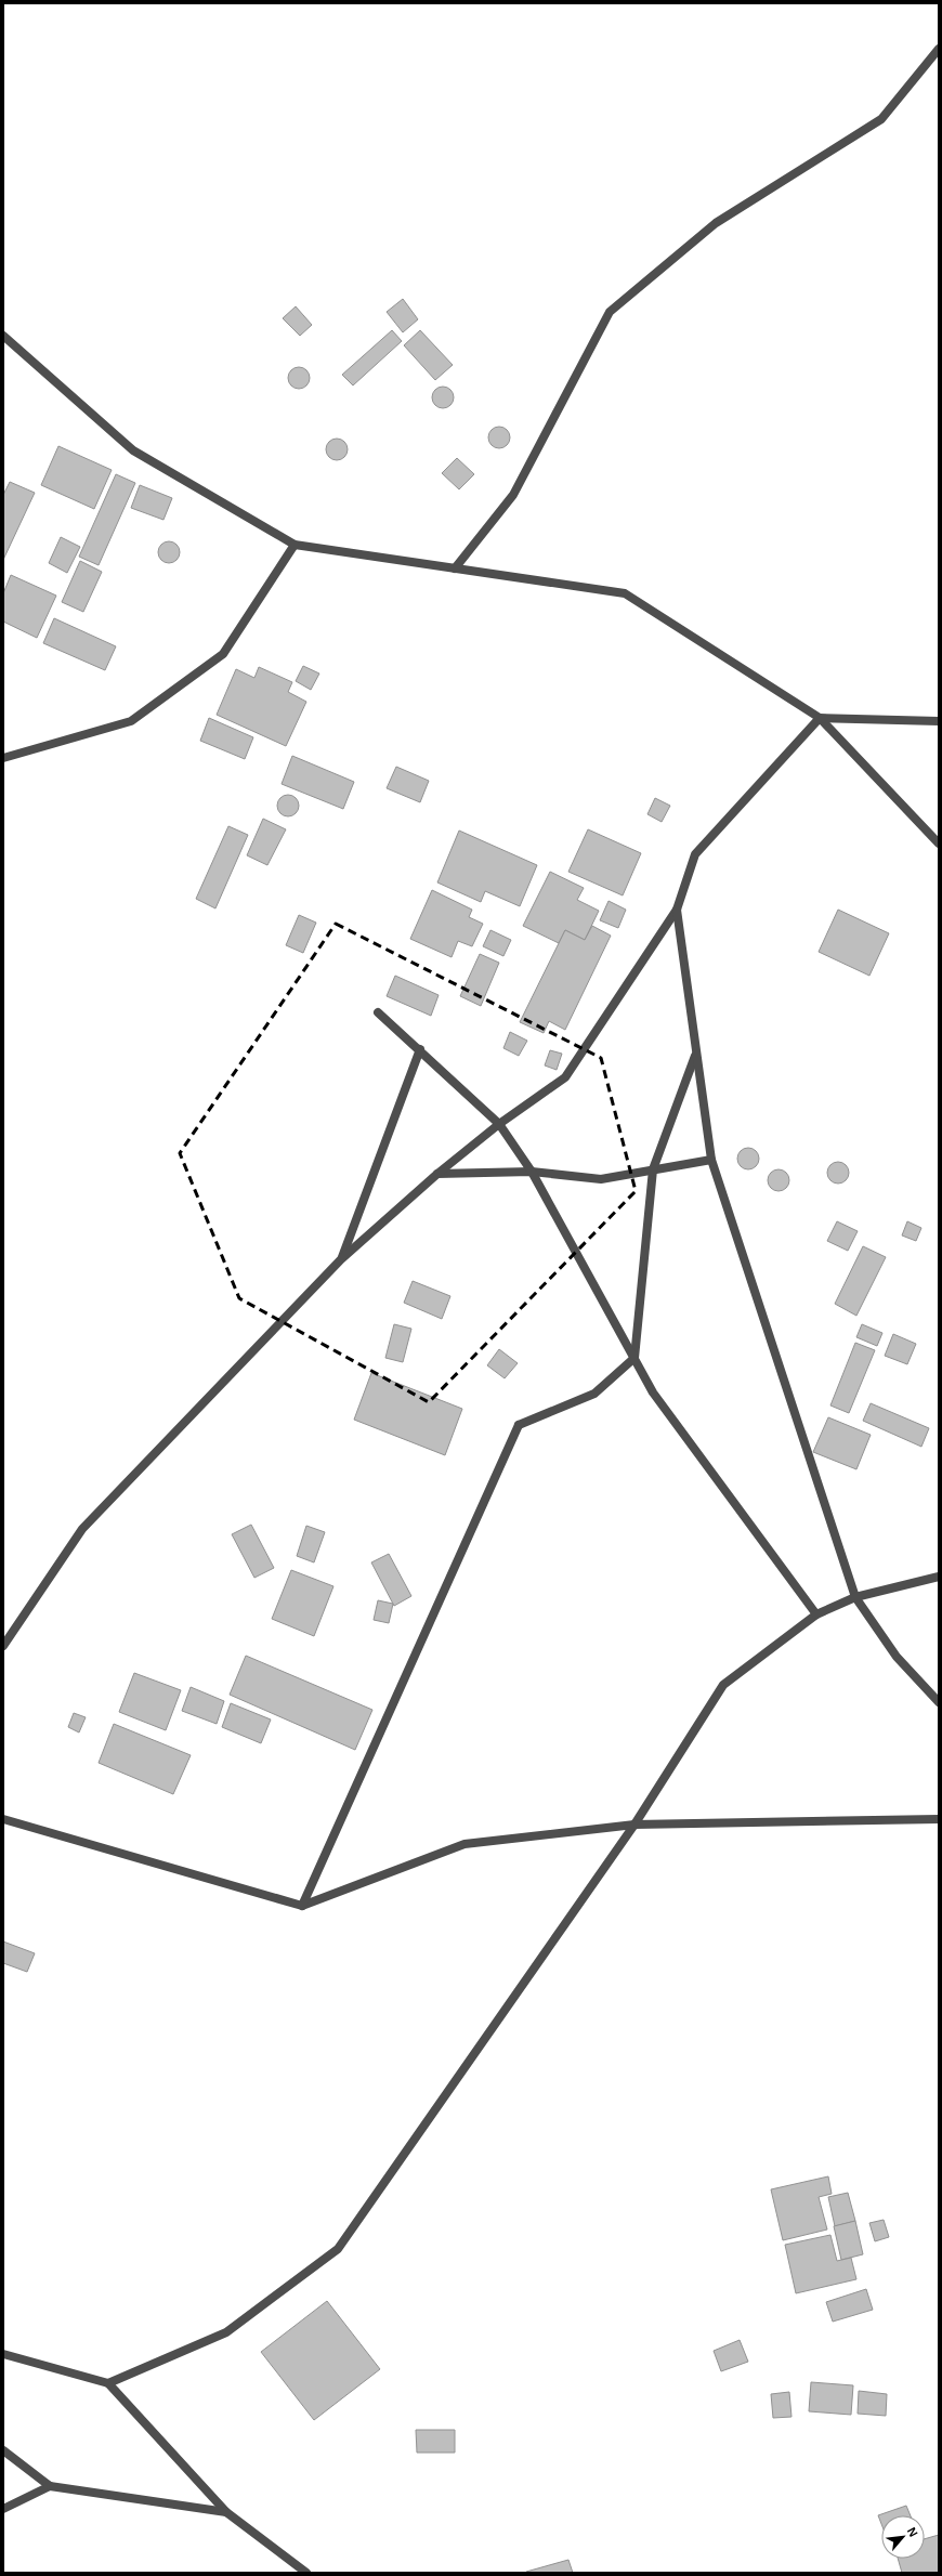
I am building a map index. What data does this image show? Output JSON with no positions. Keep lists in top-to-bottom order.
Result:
{
  "north": "top right"
}
